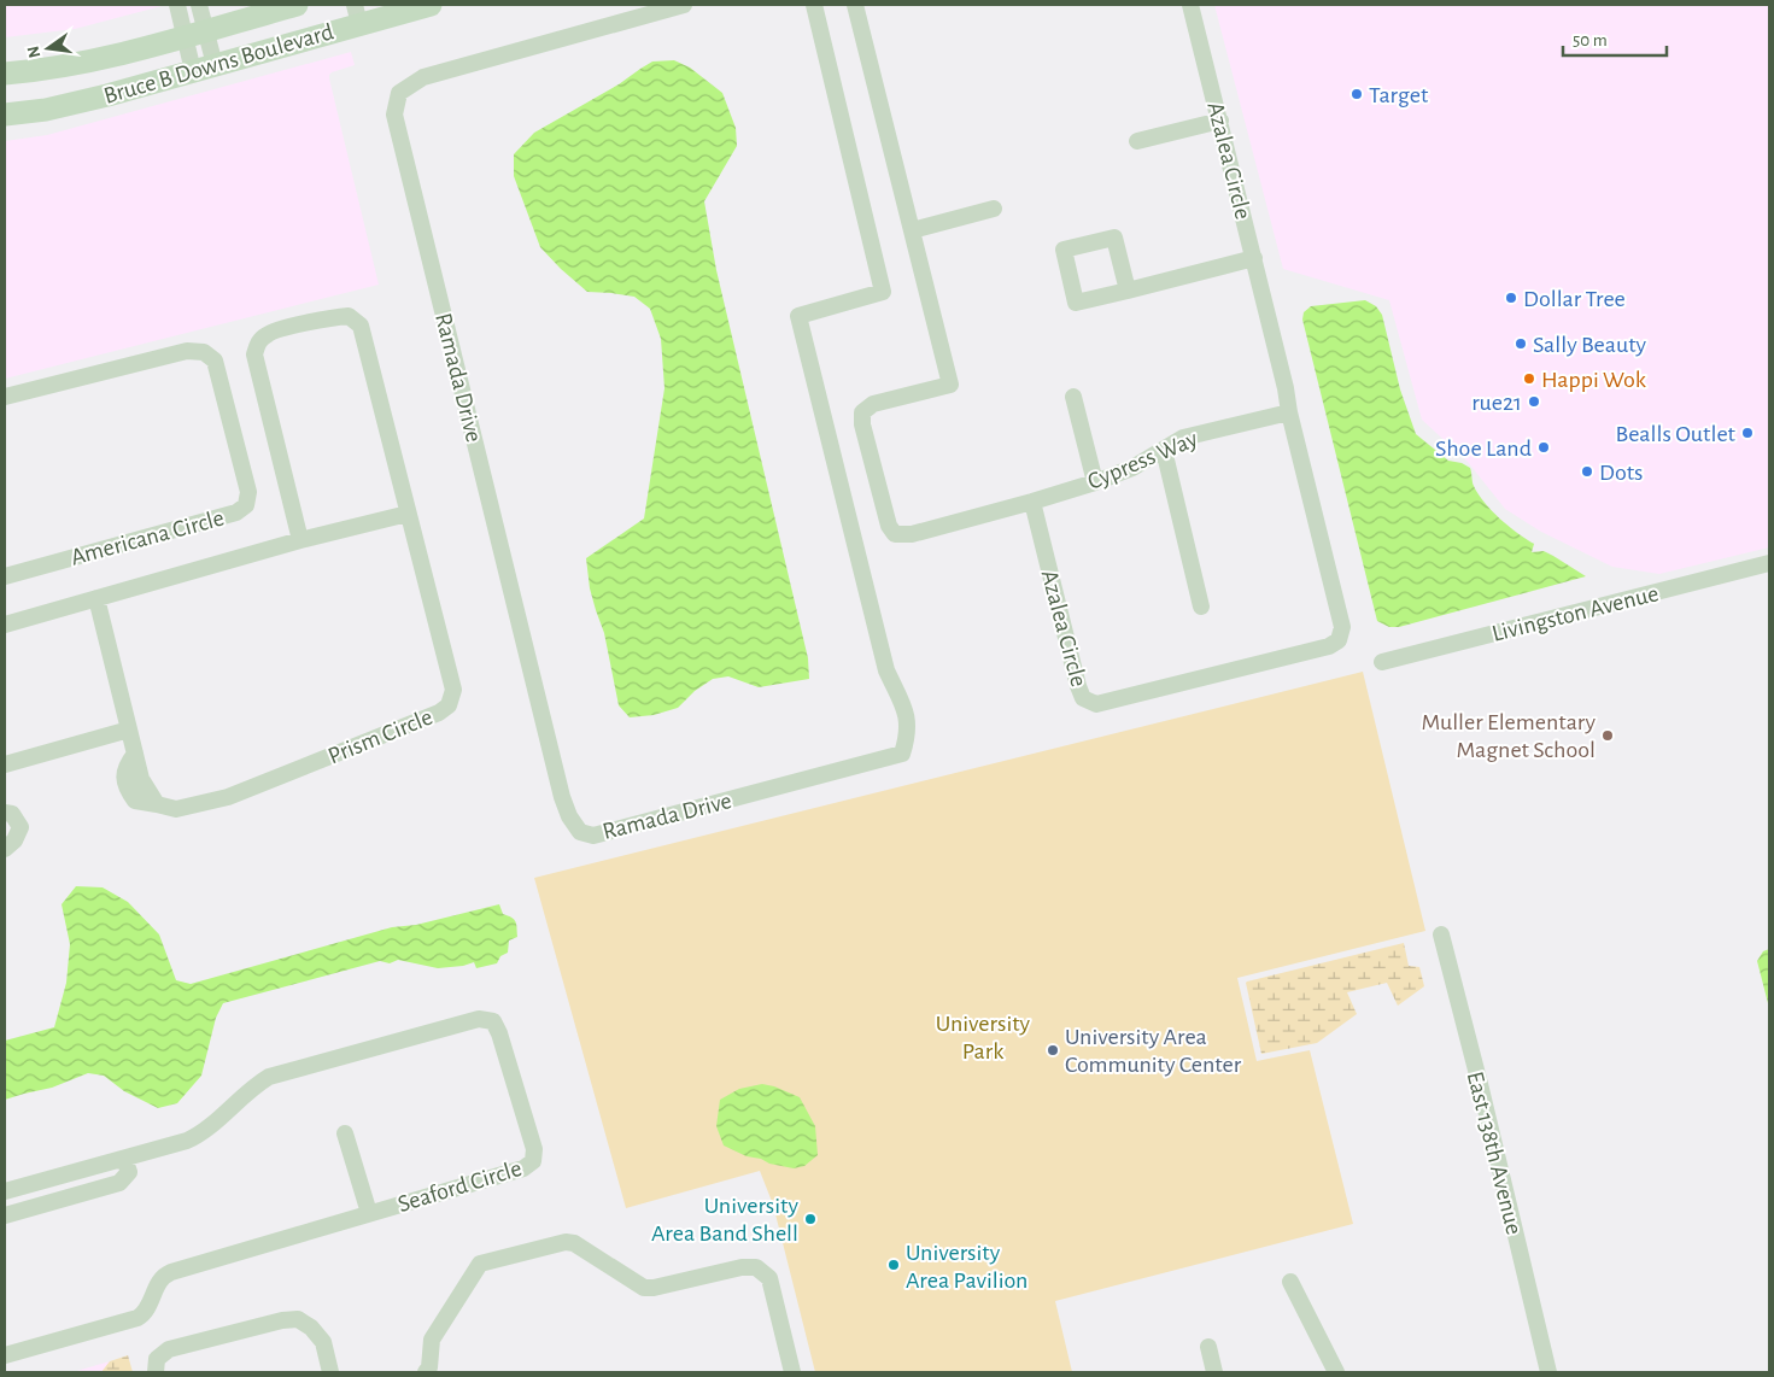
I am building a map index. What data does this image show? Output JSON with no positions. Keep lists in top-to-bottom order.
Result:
{
  "streets": {
    "main road": ["Bruce B Downs Boulevard"],
    "street": [
      "Azalea Circle",
      "Ramada Drive",
      "Cypress Way",
      "Americana Circle",
      "Livingston Avenue",
      "Prism Circle",
      "East 138th Avenue",
      "Seaford Circle"
    ]
  },
  "crossings": [
    ["Azalea Circle", "Cypress Way"]
  ],
  "parks": ["University Park"],
  "places": [
    "Target",
    "Dollar Tree",
    "Sally Beauty",
    "Happi Wok",
    "rue21",
    "Bealls Outlet",
    "Shoe Land",
    "Dots",
    "Muller Elementary Magnet School",
    "University Area Community Center",
    "University Area Band Shell",
    "University Area Pavilion"
  ],
  "scale_bar": "50 m",
  "north": "left"
}
